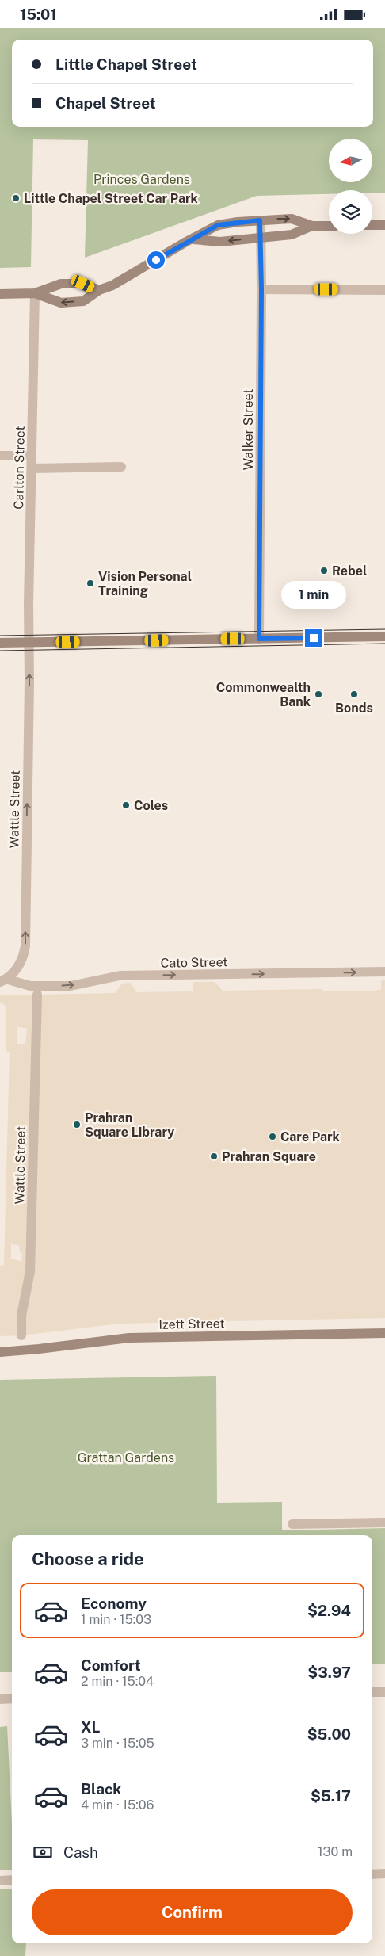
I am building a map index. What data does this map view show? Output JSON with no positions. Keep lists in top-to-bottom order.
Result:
{
  "streets": {
    "street": [
      "Walker Street",
      "Carlton Street",
      "Wattle Street",
      "Cato Street",
      "Izett Street"
    ]
  },
  "crossings": [
    ["Carlton Street", "Wattle Street"],
    ["Wattle Street", "Cato Street"]
  ],
  "one_way": ["Wattle Street", "Cato Street"],
  "parks": ["Princes Gardens", "Grattan Gardens"],
  "places": [
    "Little Chapel Street Car Park",
    "Rebel",
    "Vision Personal Training",
    "Commonwealth Bank",
    "Bonds",
    "Coles",
    "Prahran Square Library",
    "Care Park",
    "Prahran Square"
  ],
  "north": "left",
  "page": {
    "status": "15:01",
    "banner": ["Little Chapel Street", "Chapel Street"],
    "bubble": "1 min",
    "heading": "Choose a ride",
    "list": [
      {
        "name": "Economy",
        "note": "1 min · 15:03",
        "value": "$2.94"
      },
      {
        "name": "Comfort",
        "note": "2 min · 15:04",
        "value": "$3.97"
      },
      {
        "name": "XL",
        "note": "3 min · 15:05",
        "value": "$5.00"
      },
      {
        "name": "Black",
        "note": "4 min · 15:06",
        "value": "$5.17"
      }
    ],
    "pay": ["Cash", "130 m"],
    "buttons": "Confirm"
  }
}
